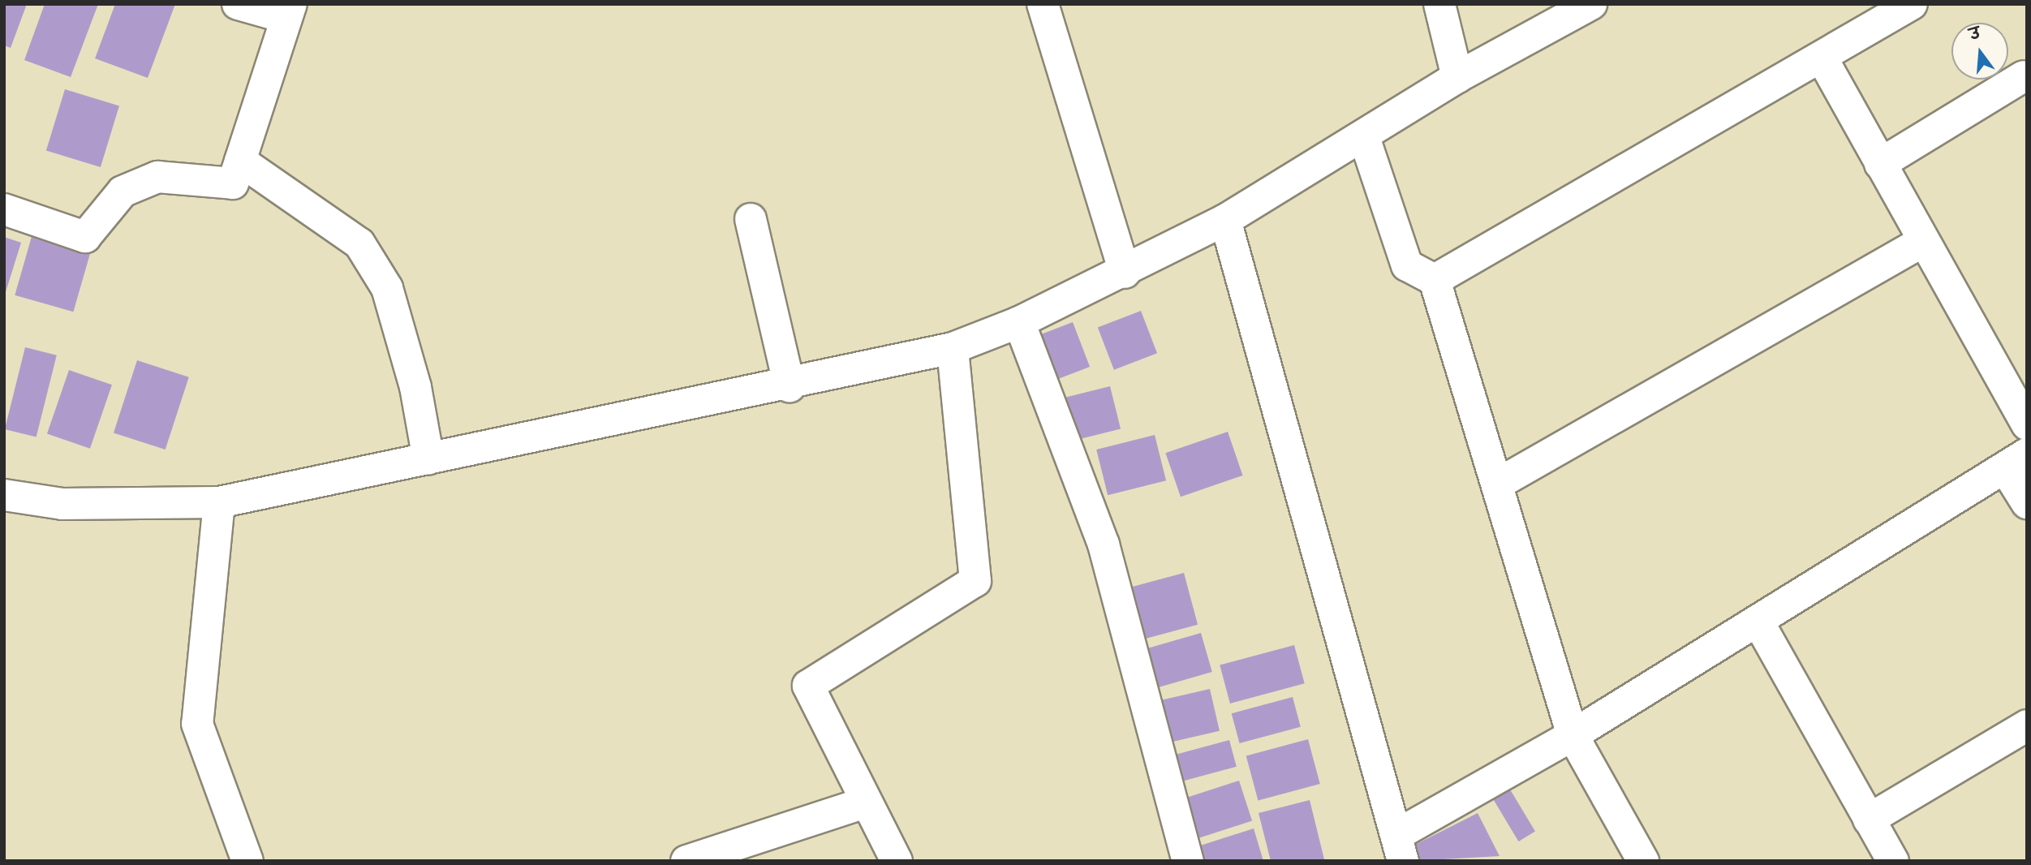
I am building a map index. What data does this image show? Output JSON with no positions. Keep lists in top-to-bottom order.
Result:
{
  "north": "top"
}
